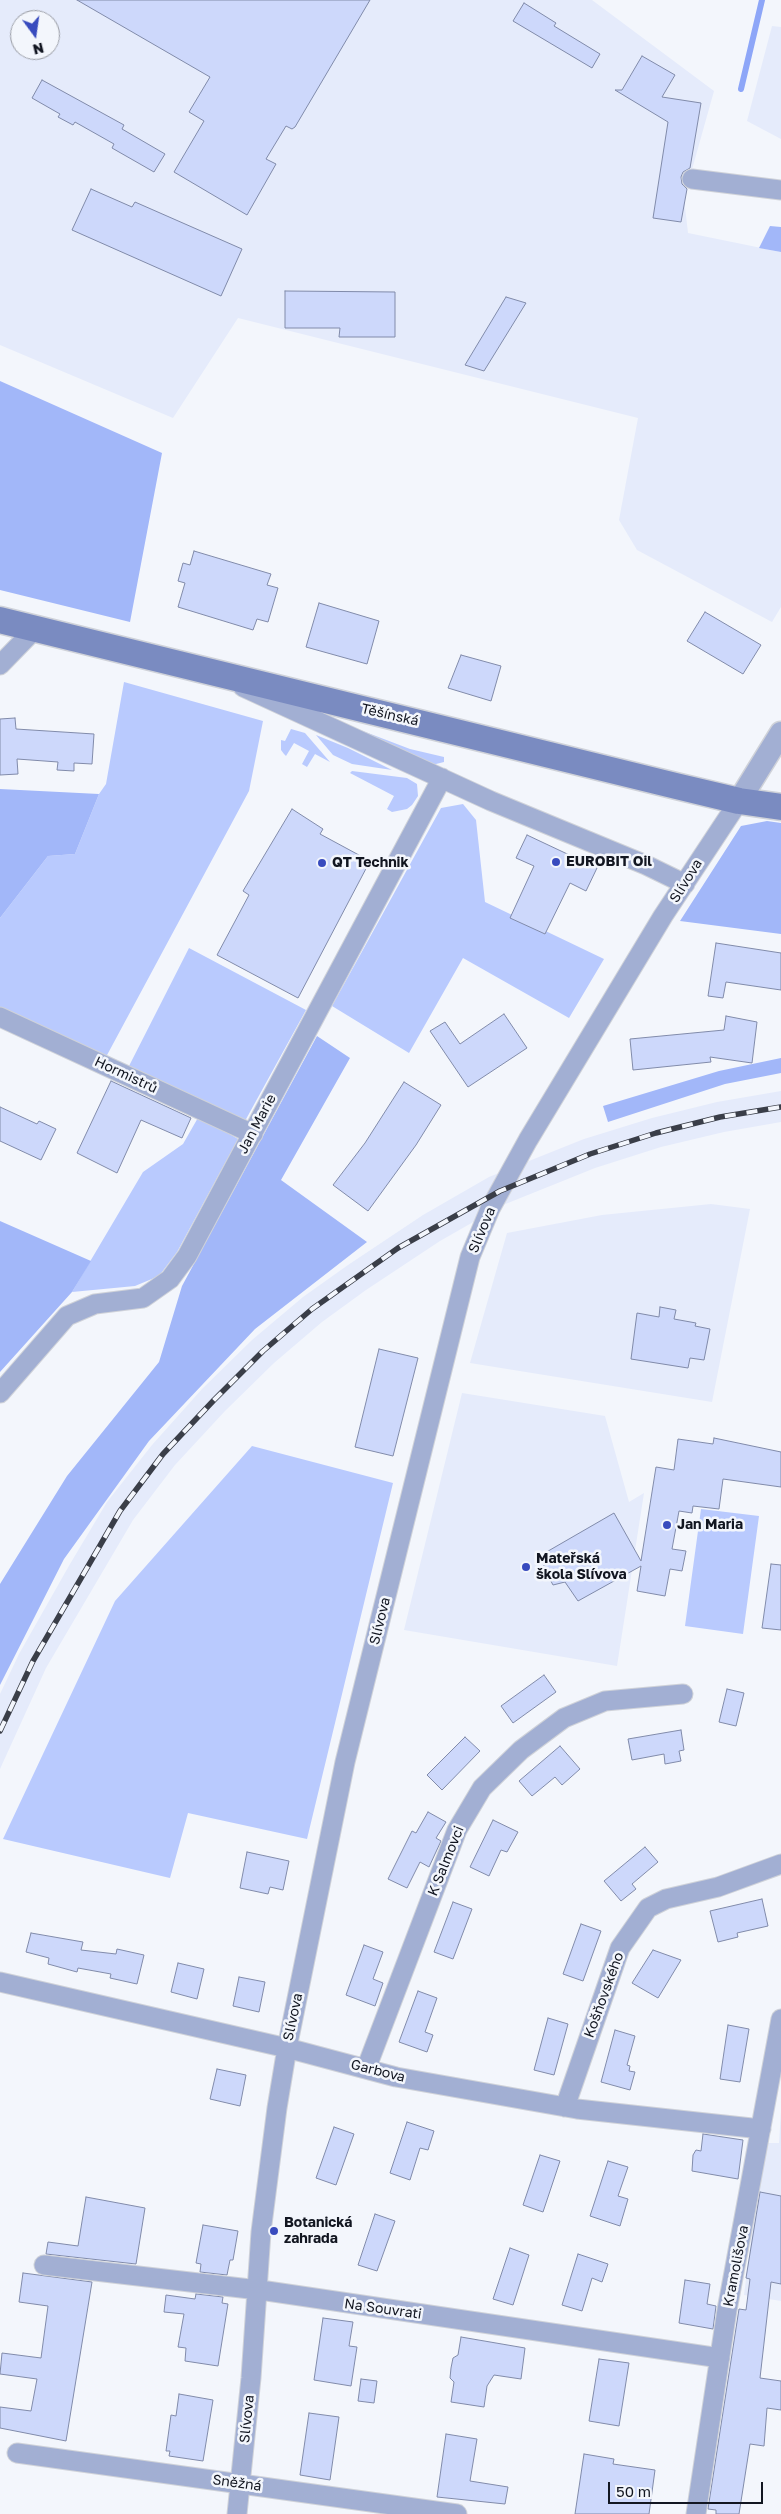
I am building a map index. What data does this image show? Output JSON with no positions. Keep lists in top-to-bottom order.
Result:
{
  "streets": {
    "main road": ["Těšínská"],
    "street": [
      "Slívova",
      "Hormistrů",
      "Jan Marie",
      "K Salmovci",
      "Košňovského",
      "Garbova",
      "Kramolišova",
      "Na Souvrati",
      "Sněžná"
    ]
  },
  "crossings": [
    ["Těšínská", "Slívova"],
    ["Slívova", "Garbova"],
    ["Slívova", "Na Souvrati"],
    ["Slívova", "Sněžná"],
    ["Hormistrů", "Jan Marie"],
    ["K Salmovci", "Garbova"],
    ["Košňovského", "Garbova"],
    ["Garbova", "Kramolišova"],
    ["Kramolišova", "Na Souvrati"]
  ],
  "places": [
    "EUROBIT Oil",
    "QT Technik",
    "Jan Maria",
    "Mateřská škola Slívova",
    "Botanická zahrada"
  ],
  "scale_bar": "50 m",
  "north": "bottom"
}
